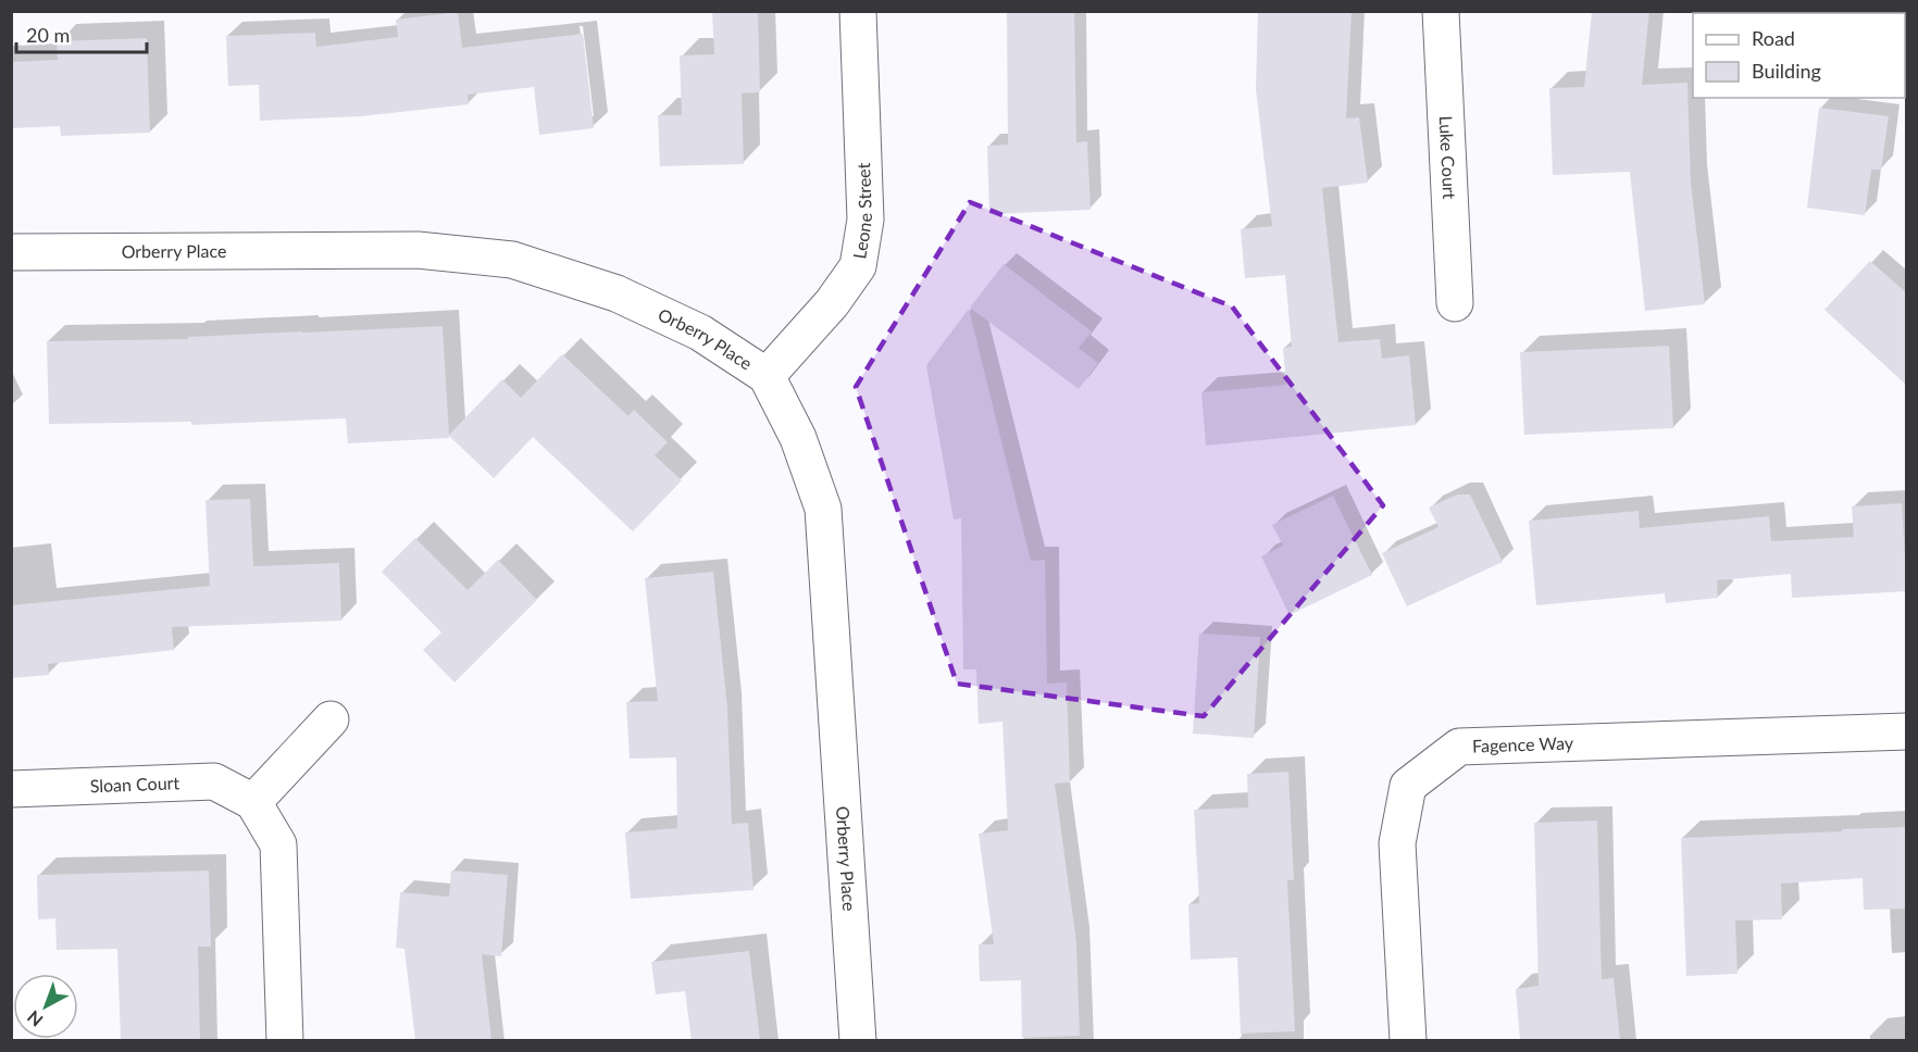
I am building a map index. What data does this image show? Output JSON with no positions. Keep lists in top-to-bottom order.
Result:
{
  "streets": {
    "street": [
      "Luke Court",
      "Leone Street",
      "Orberry Place",
      "Fagence Way",
      "Sloan Court"
    ]
  },
  "crossings": [
    ["Leone Street", "Orberry Place"]
  ],
  "legend": ["Road", "Building"],
  "scale_bar": "20 m",
  "north": "bottom left"
}
